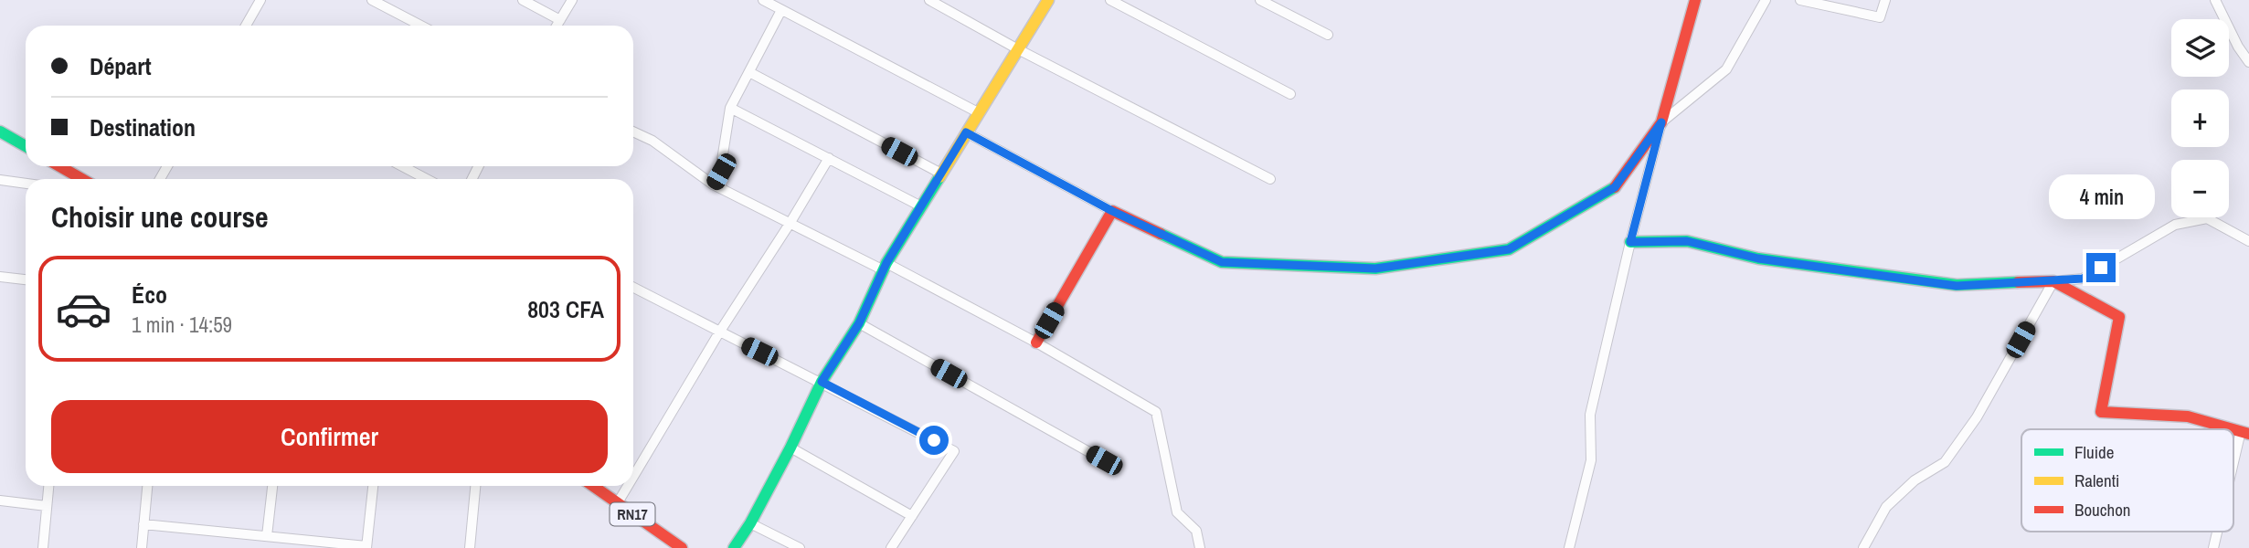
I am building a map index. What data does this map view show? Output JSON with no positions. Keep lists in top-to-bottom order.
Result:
{
  "streets": {
    "street": ["RN17"]
  },
  "legend": ["Fluide", "Ralenti", "Bouchon"],
  "page": {
    "map_buttons": ["+", "−"],
    "banner": ["Départ", "Destination"],
    "bubble": "4 min",
    "heading": "Choisir une course",
    "list": [
      {
        "name": "Éco",
        "note": "1 min · 14:59",
        "value": "803 CFA"
      }
    ],
    "buttons": "Confirmer"
  }
}
